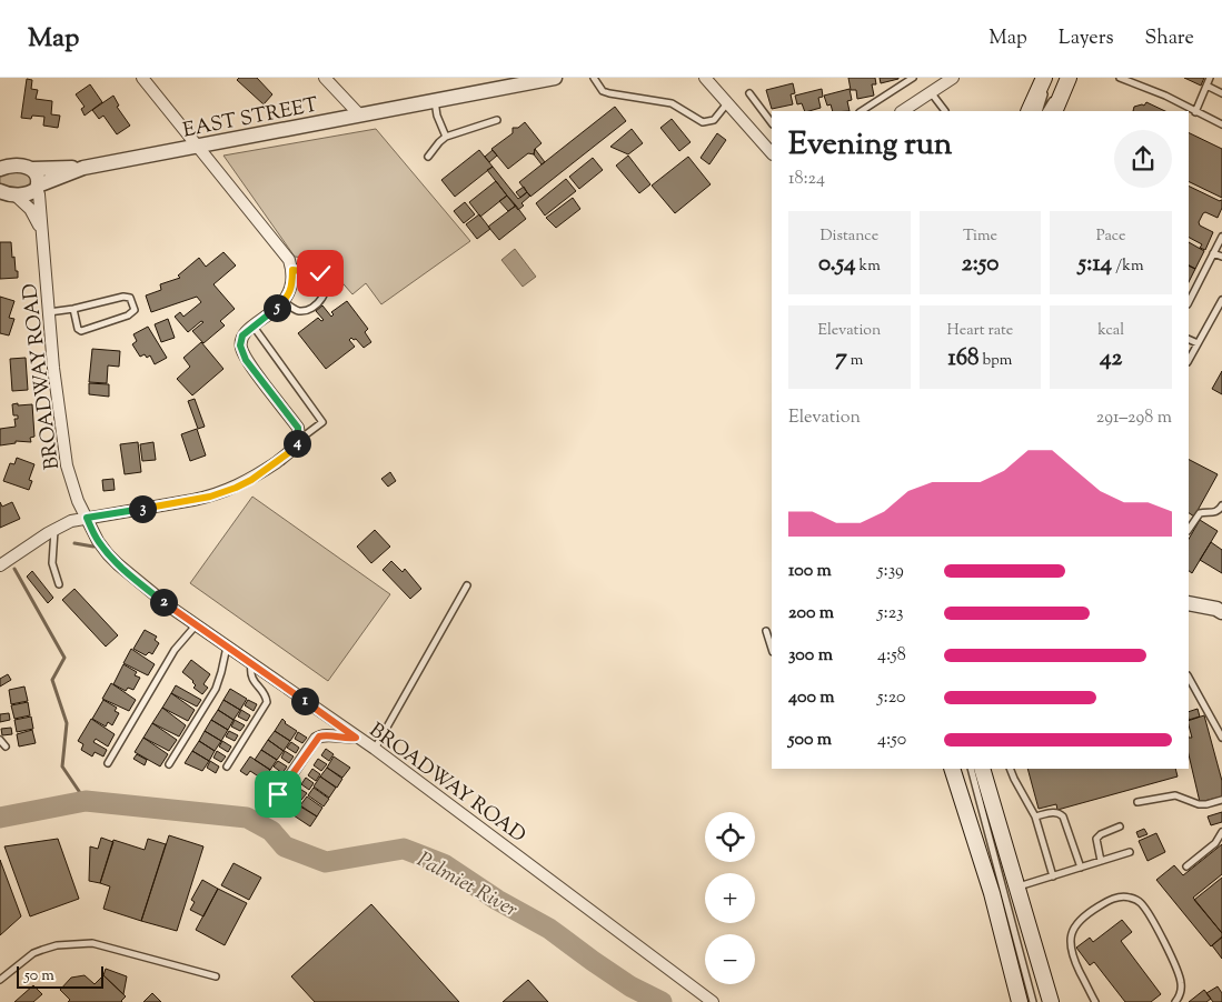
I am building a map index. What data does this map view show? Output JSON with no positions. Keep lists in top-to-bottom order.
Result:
{
  "streets": {
    "street": ["EAST STREET", "BROADWAY ROAD"]
  },
  "crossings": [
    ["EAST STREET", "BROADWAY ROAD"]
  ],
  "water": ["Palmiet River"],
  "scale_bar": "50 m",
  "page": {
    "header": "Map",
    "nav": ["Map", "Layers", "Share"],
    "heading": ["Evening run", "18:24"],
    "stats": [
      ["Distance", "0.54 km"],
      ["Time", "2:50"],
      ["Pace", "5:14 /km"],
      ["Elevation", "7 m"],
      ["Heart rate", "168 bpm"],
      ["kcal", "42"]
    ],
    "pins": [
      "5",
      "4",
      "3",
      "2",
      "1"
    ],
    "chart": ["Elevation", "291–298 m"],
    "list": [
      {
        "name": "100 m",
        "note": "5:39"
      },
      {
        "name": "200 m",
        "note": "5:23"
      },
      {
        "name": "300 m",
        "note": "4:58"
      },
      {
        "name": "400 m",
        "note": "5:20"
      },
      {
        "name": "500 m",
        "note": "4:50"
      }
    ],
    "map_buttons": ["+", "−"],
    "scale": "50 m"
  }
}
